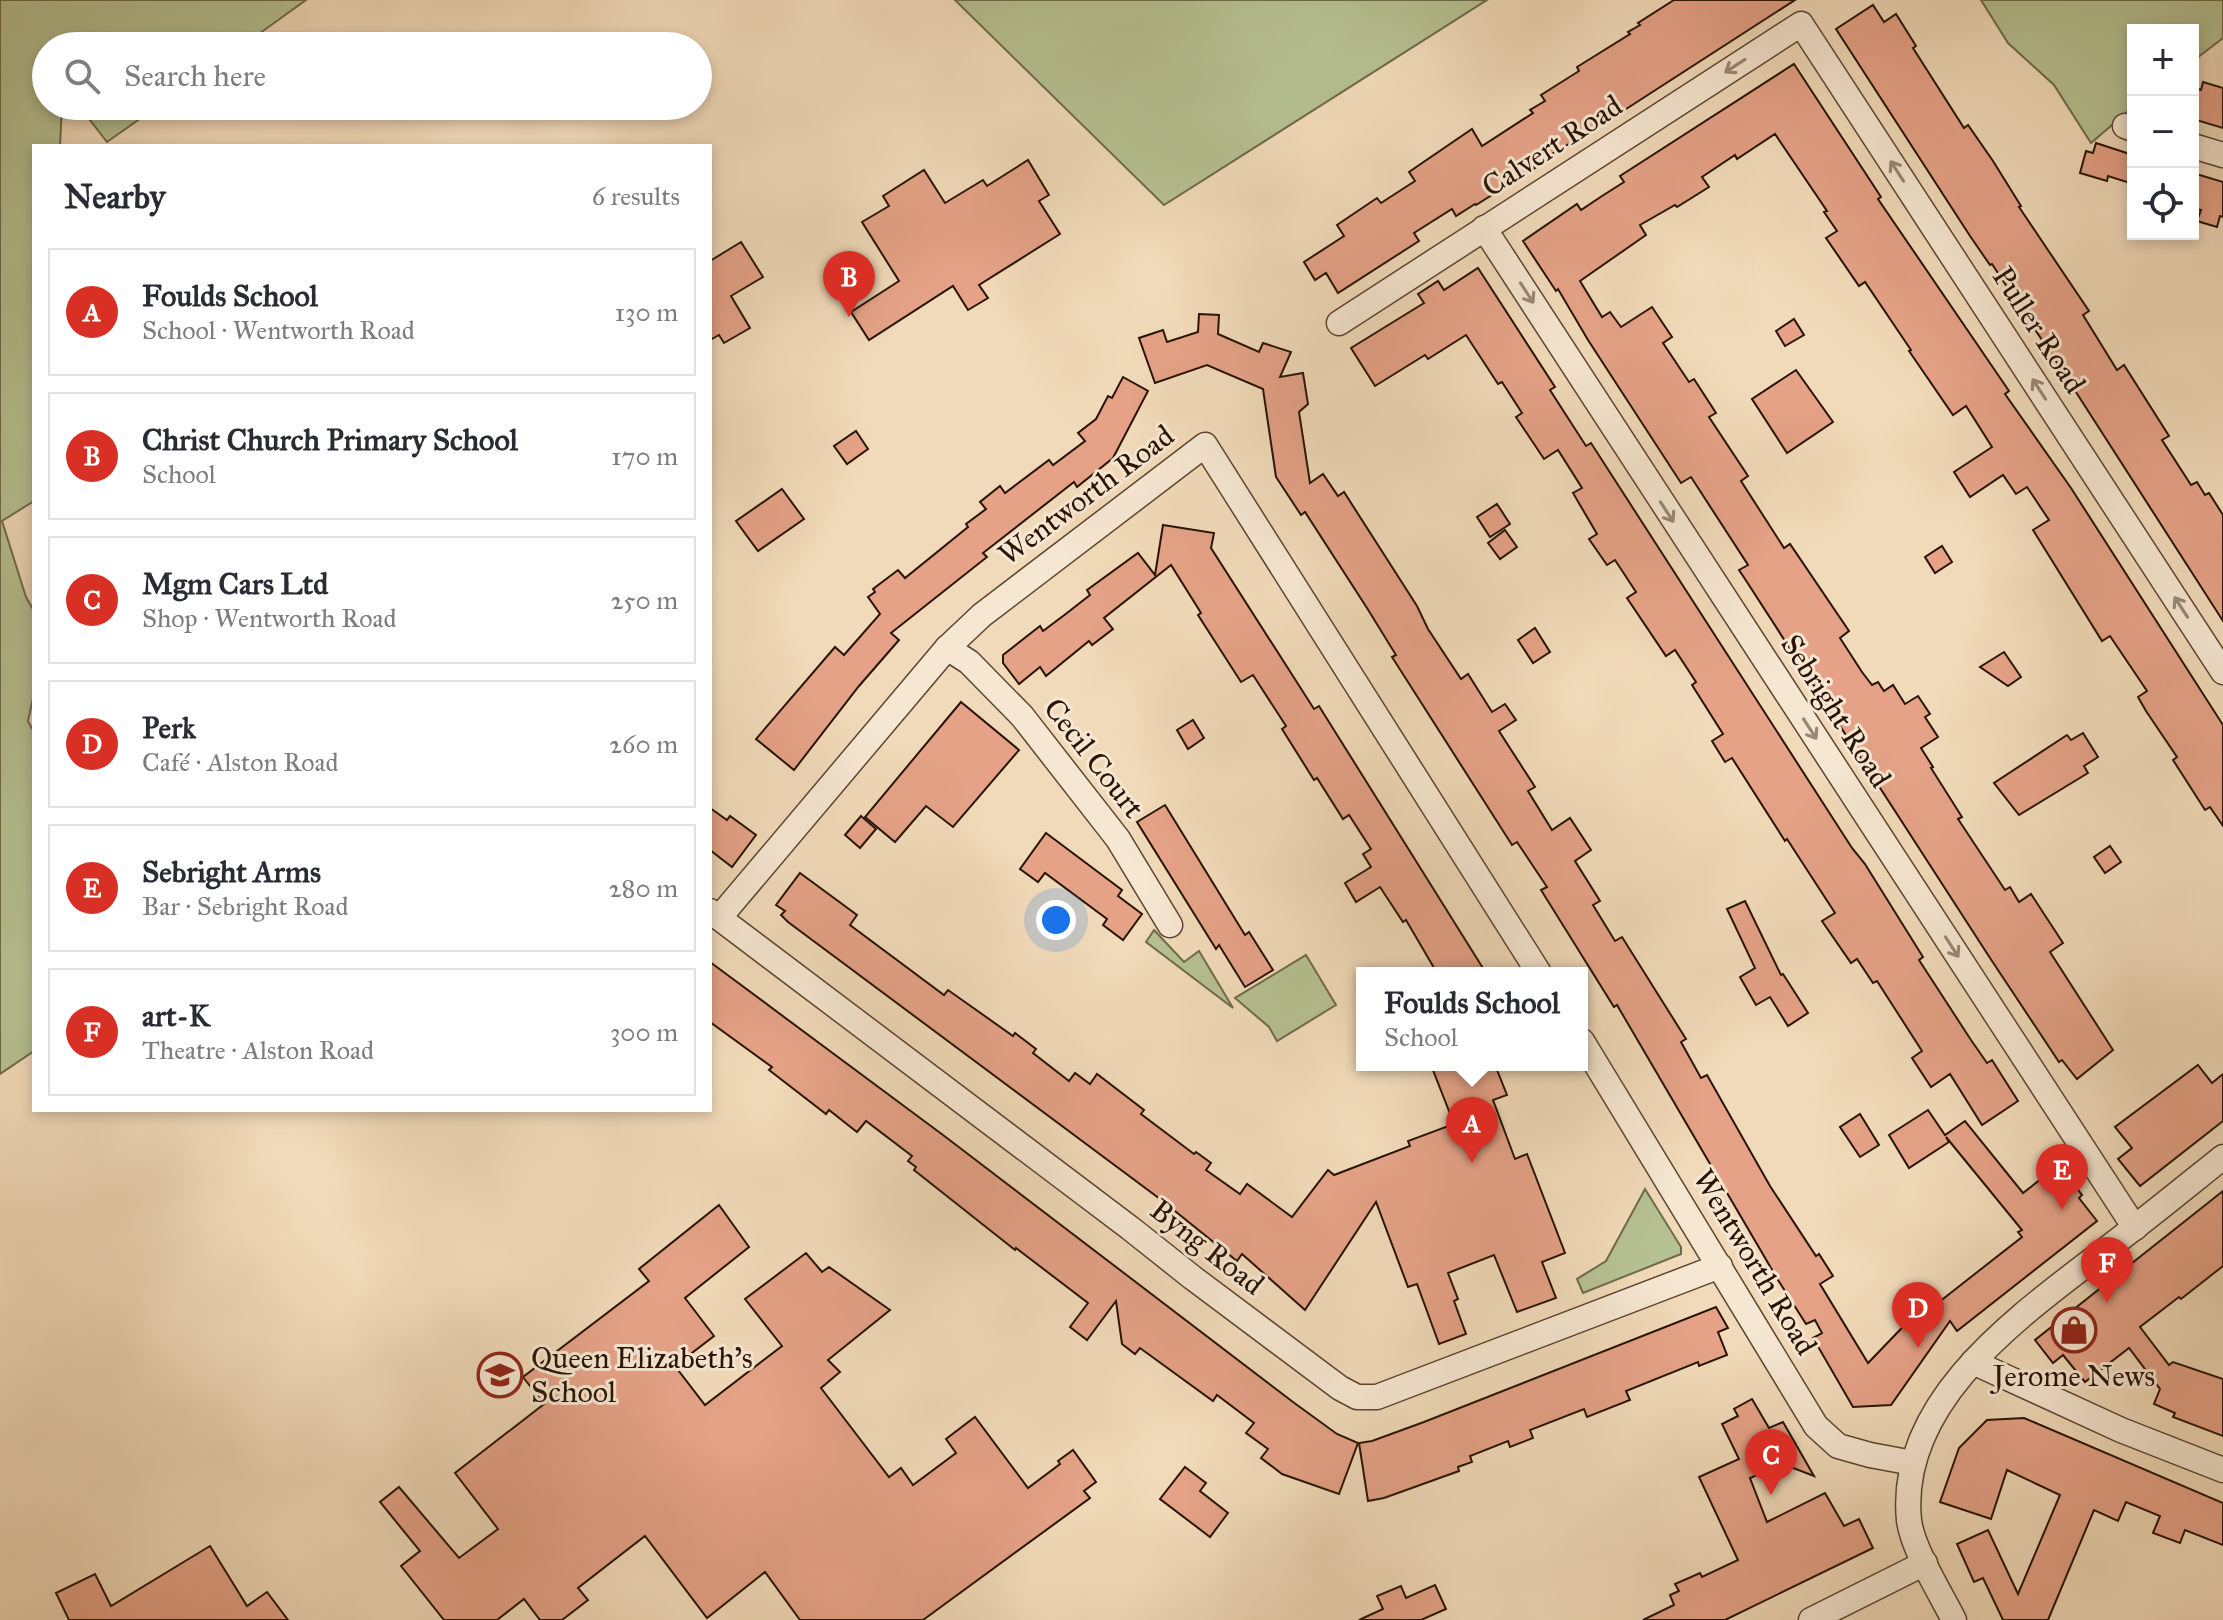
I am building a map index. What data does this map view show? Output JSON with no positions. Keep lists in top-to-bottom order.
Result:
{
  "streets": {
    "street": [
      "Calvert Road",
      "Puller Road",
      "Wentworth Road",
      "Sebright Road",
      "Cecil Court",
      "Byng Road"
    ]
  },
  "crossings": [
    ["Calvert Road", "Puller Road"],
    ["Calvert Road", "Sebright Road"],
    ["Wentworth Road", "Cecil Court"],
    ["Wentworth Road", "Byng Road"]
  ],
  "one_way": ["Calvert Road", "Puller Road", "Sebright Road"],
  "places": {
    "shop": ["Jerome News"],
    "school or university": ["Queen Elizabeth's School"]
  },
  "page": {
    "map_buttons": ["+", "−"],
    "search": "Search here",
    "heading": ["Nearby", "6 results"],
    "list": [
      {
        "mark": "A",
        "name": "Foulds School",
        "note": "School · Wentworth Road",
        "value": "130 m"
      },
      {
        "mark": "B",
        "name": "Christ Church Primary School",
        "note": "School",
        "value": "170 m"
      },
      {
        "mark": "C",
        "name": "Mgm Cars Ltd",
        "note": "Shop · Wentworth Road",
        "value": "250 m"
      },
      {
        "mark": "D",
        "name": "Perk",
        "note": "Café · Alston Road",
        "value": "260 m"
      },
      {
        "mark": "E",
        "name": "Sebright Arms",
        "note": "Bar · Sebright Road",
        "value": "280 m"
      },
      {
        "mark": "F",
        "name": "art-K",
        "note": "Theatre · Alston Road",
        "value": "300 m"
      }
    ],
    "pins": [
      "B",
      "A",
      "E",
      "F",
      "D",
      "C"
    ],
    "popup": ["Foulds School", "School"]
  }
}
